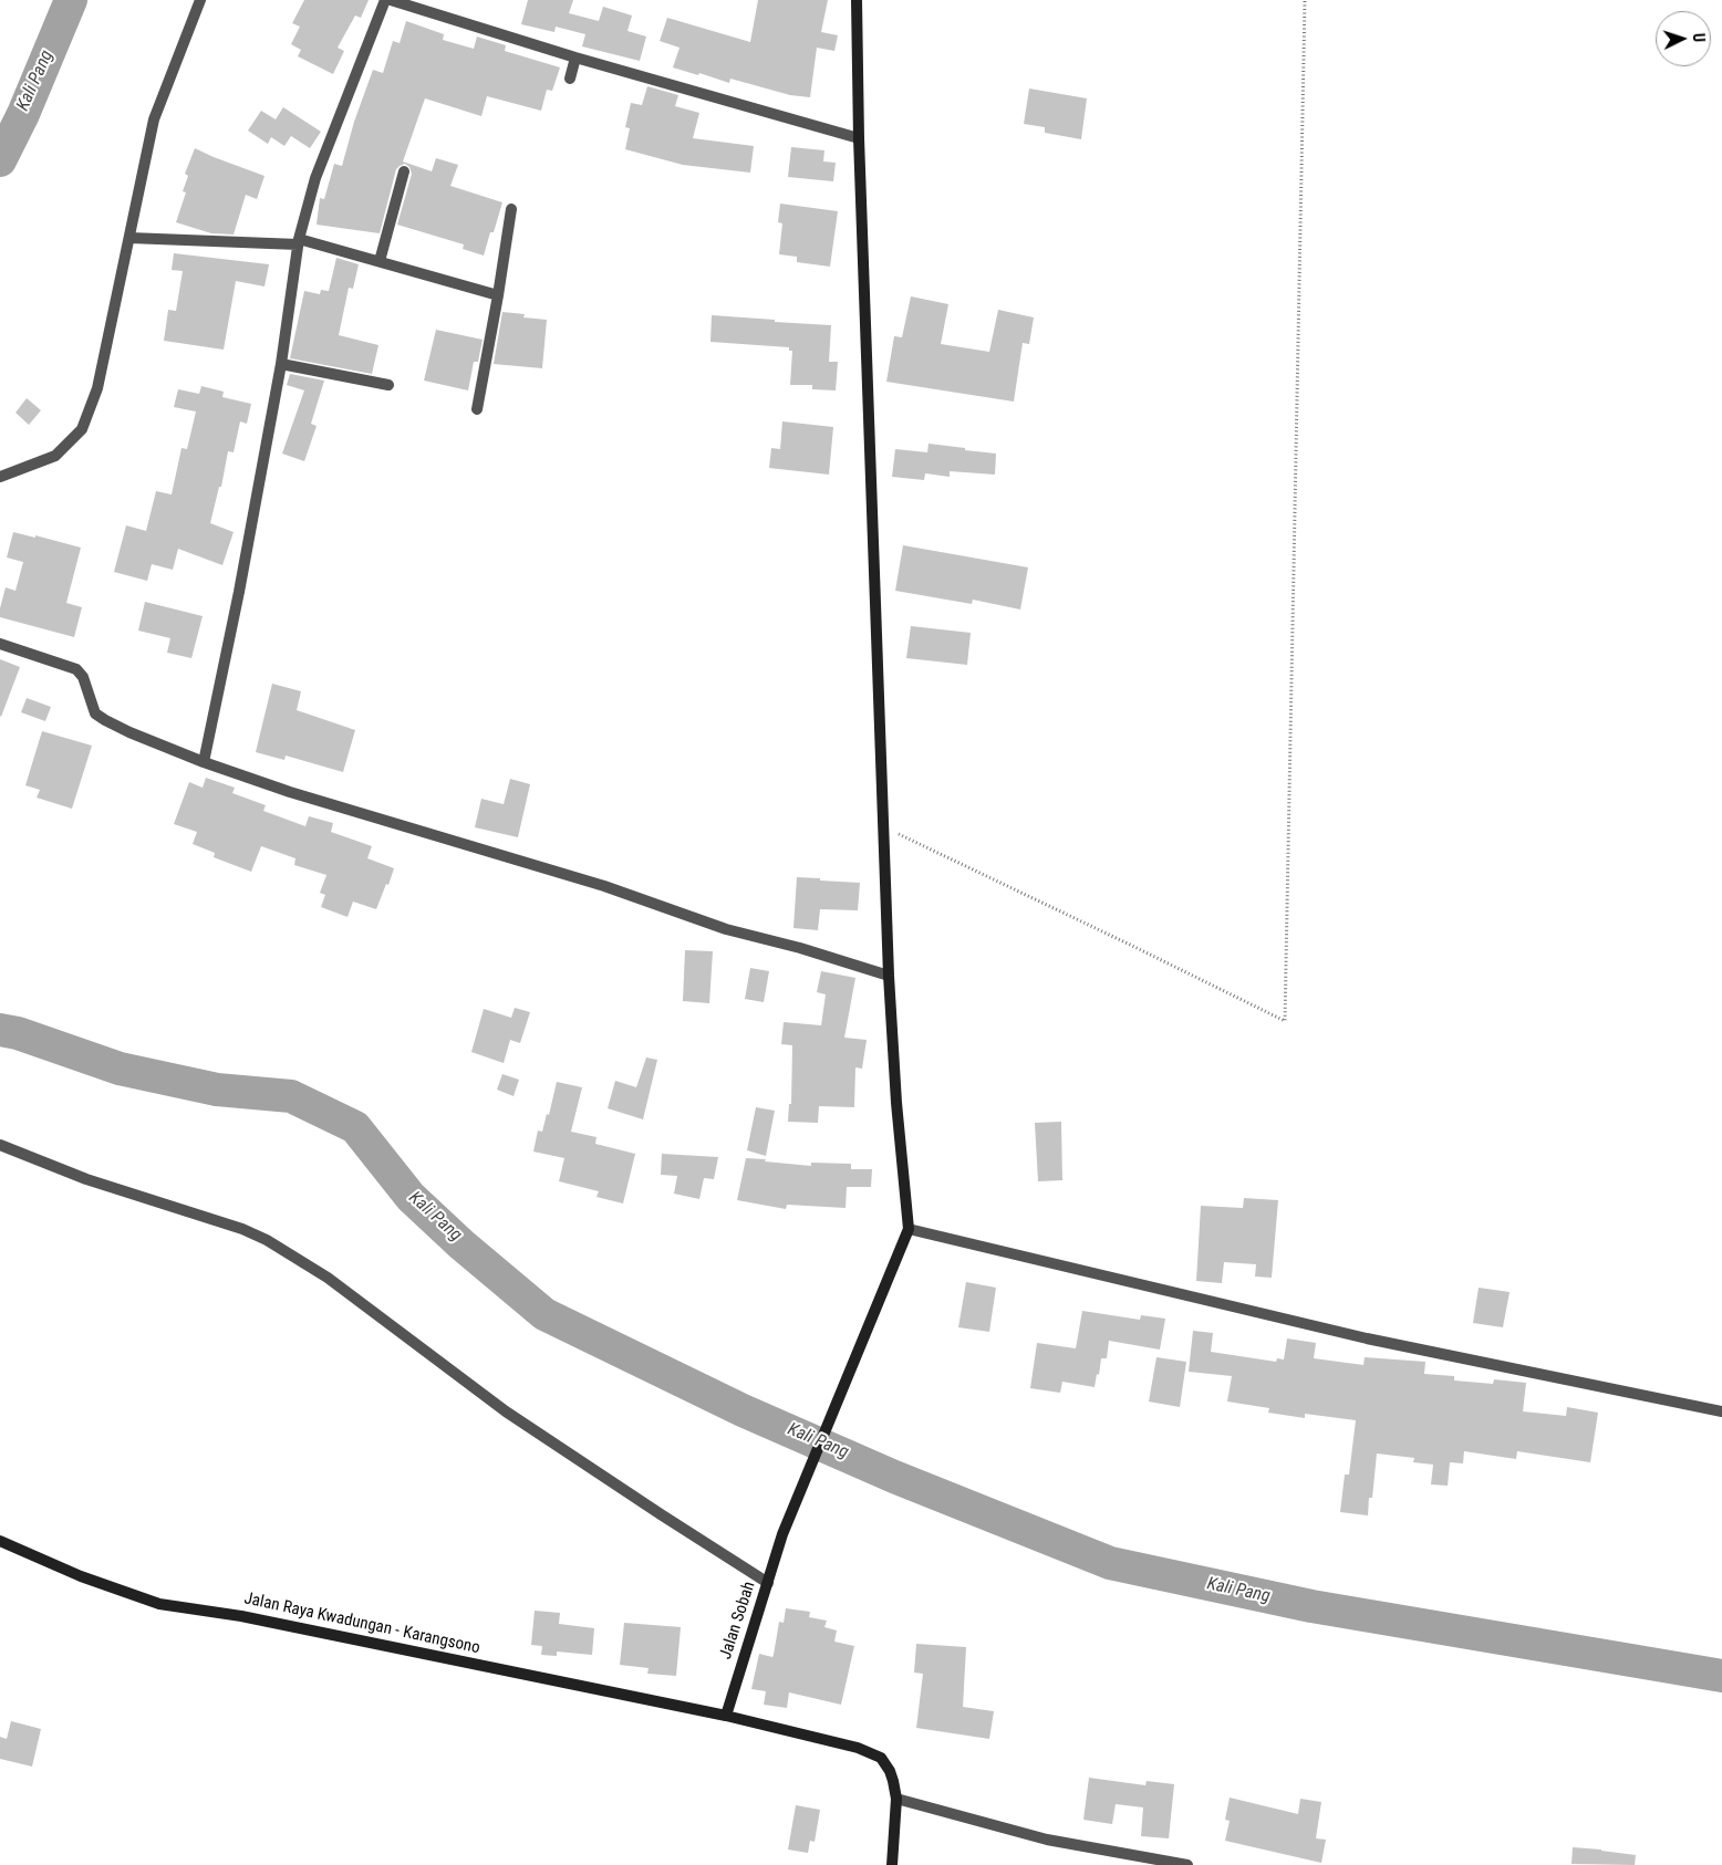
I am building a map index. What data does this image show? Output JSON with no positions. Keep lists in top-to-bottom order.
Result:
{
  "streets": {
    "street": ["Jalan Sobah", "Jalan Raya Kwadungan - Karangsono"]
  },
  "crossings": [
    ["Jalan Sobah", "Jalan Raya Kwadungan - Karangsono"]
  ],
  "water": ["Kali Pang"],
  "north": "right"
}
